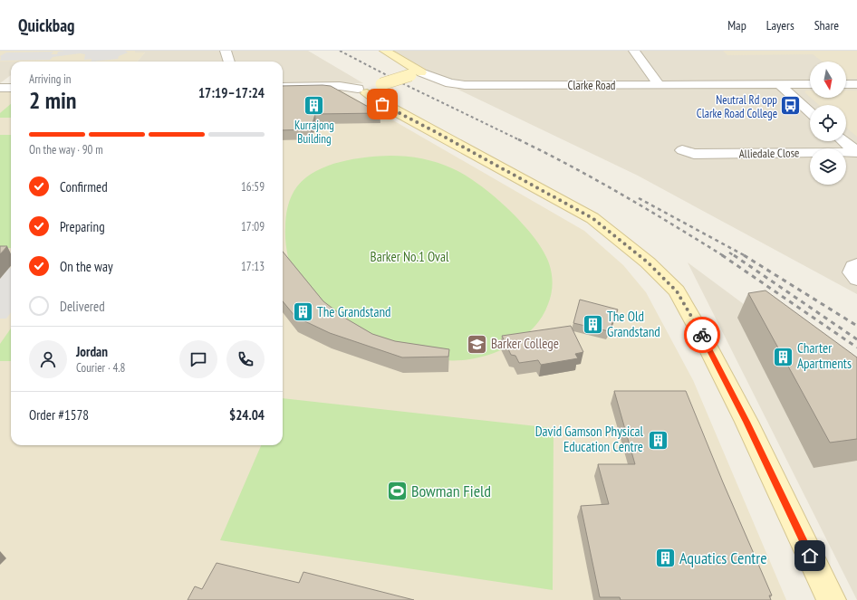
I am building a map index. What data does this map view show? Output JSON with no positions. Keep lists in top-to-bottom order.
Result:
{
  "streets": {
    "street": ["Clarke Road", "Alliedale Close"]
  },
  "parks": ["Barker No.1 Oval"],
  "places": {
    "building": [
      "Kurrajong Building",
      "The Grandstand",
      "The Old Grandstand",
      "Charter Apartments",
      "David Gamson Physical Education Centre",
      "Aquatics Centre"
    ],
    "bus stop": ["Neutral Rd opp Clarke Road College"],
    "school or university": ["Barker College"],
    "sports": ["Bowman Field"]
  },
  "north": "bottom",
  "page": {
    "header": "Quickbag",
    "nav": ["Map", "Layers", "Share"],
    "heading": ["2 min", "Arriving in", "17:19–17:24"],
    "panel": [
      "Jordan",
      "Courier · 4.8",
      "Order #1578",
      "$24.04"
    ],
    "bar": "On the way · 90 m",
    "list": [
      ["Confirmed", "16:59"],
      ["Preparing", "17:09"],
      ["On the way", "17:13"],
      "Delivered"
    ]
  }
}
